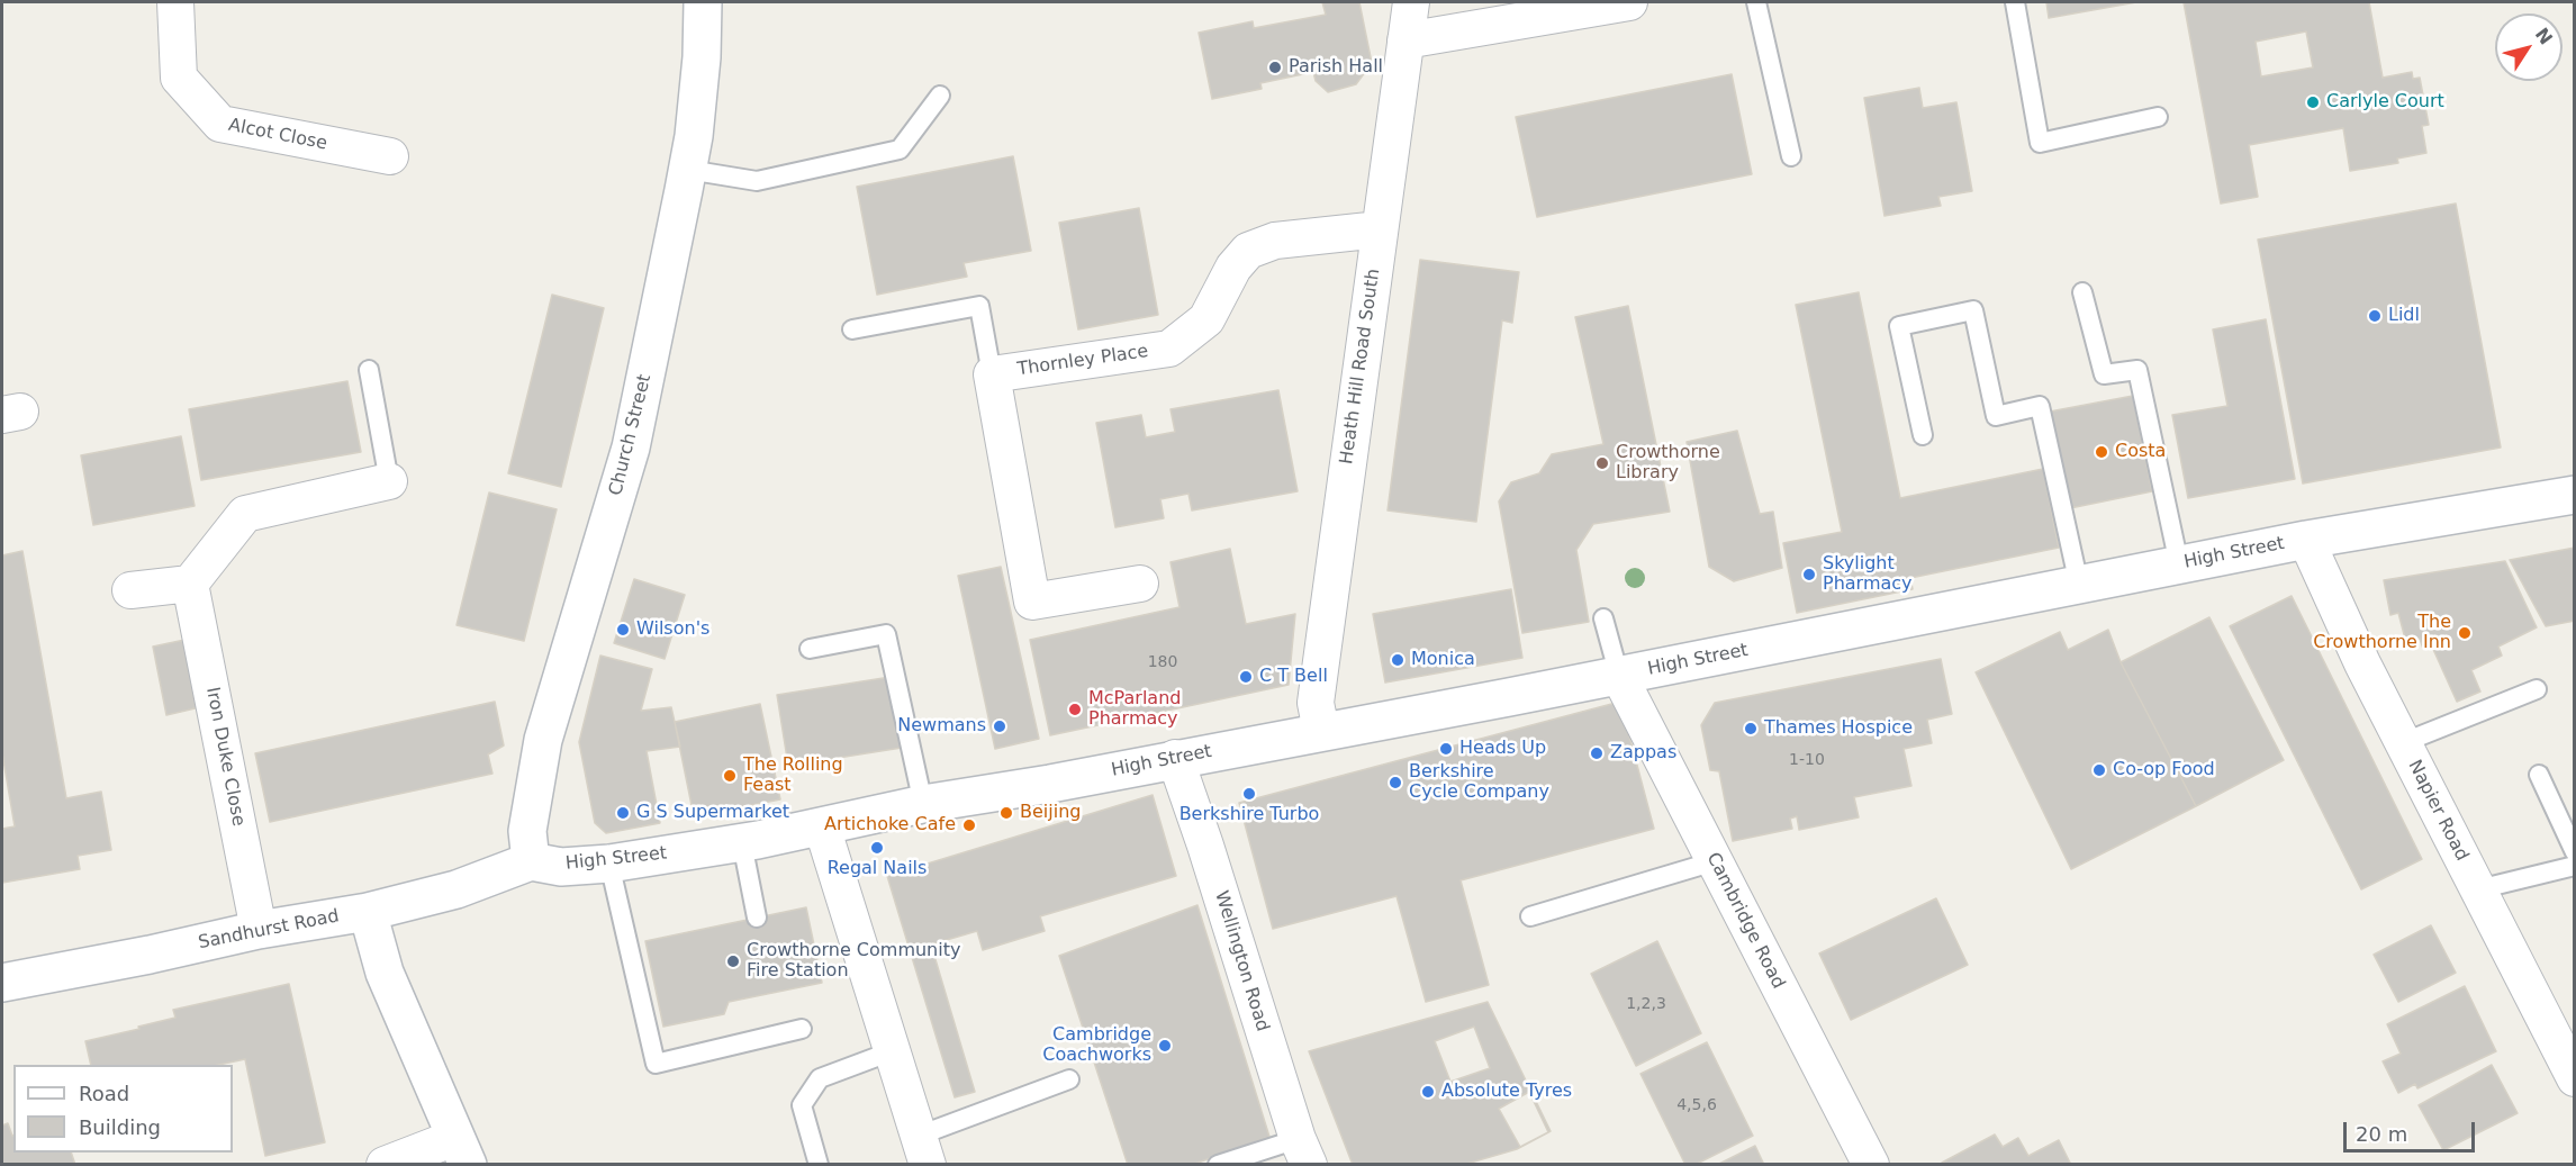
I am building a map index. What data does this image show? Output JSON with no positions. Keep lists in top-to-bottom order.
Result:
{
  "streets": {
    "street": [
      "Alcot Close",
      "Thornley Place",
      "Heath Hill Road South",
      "Church Street",
      "High Street",
      "Iron Duke Close",
      "Napier Road",
      "Cambridge Road",
      "Sandhurst Road",
      "Wellington Road"
    ]
  },
  "crossings": [
    ["Thornley Place", "Heath Hill Road South"],
    ["Heath Hill Road South", "High Street"],
    ["Church Street", "High Street"],
    ["Church Street", "Sandhurst Road"],
    ["High Street", "Napier Road"],
    ["High Street", "Cambridge Road"],
    ["High Street", "Sandhurst Road"],
    ["High Street", "Wellington Road"],
    ["Iron Duke Close", "Sandhurst Road"]
  ],
  "places": [
    "Parish Hall",
    "Carlyle Court",
    "Lidl",
    "Costa",
    "Crowthorne Library",
    "Skylight Pharmacy",
    "Wilson's",
    "The Crowthorne Inn",
    "Monica",
    "C T Bell",
    "McParland Pharmacy",
    "Newmans",
    "Thames Hospice",
    "Heads Up",
    "Zappas",
    "Co-op Food",
    "The Rolling Feast",
    "Berkshire Cycle Company",
    "Berkshire Turbo",
    "G S Supermarket",
    "Beijing",
    "Artichoke Cafe",
    "Regal Nails",
    "Crowthorne Community Fire Station",
    "Cambridge Coachworks",
    "Absolute Tyres"
  ],
  "house_numbers": [
    "180",
    "1-10",
    "1,2,3",
    "4,5,6"
  ],
  "legend": ["Road", "Building"],
  "scale_bar": "20 m",
  "north": "top right"
}
